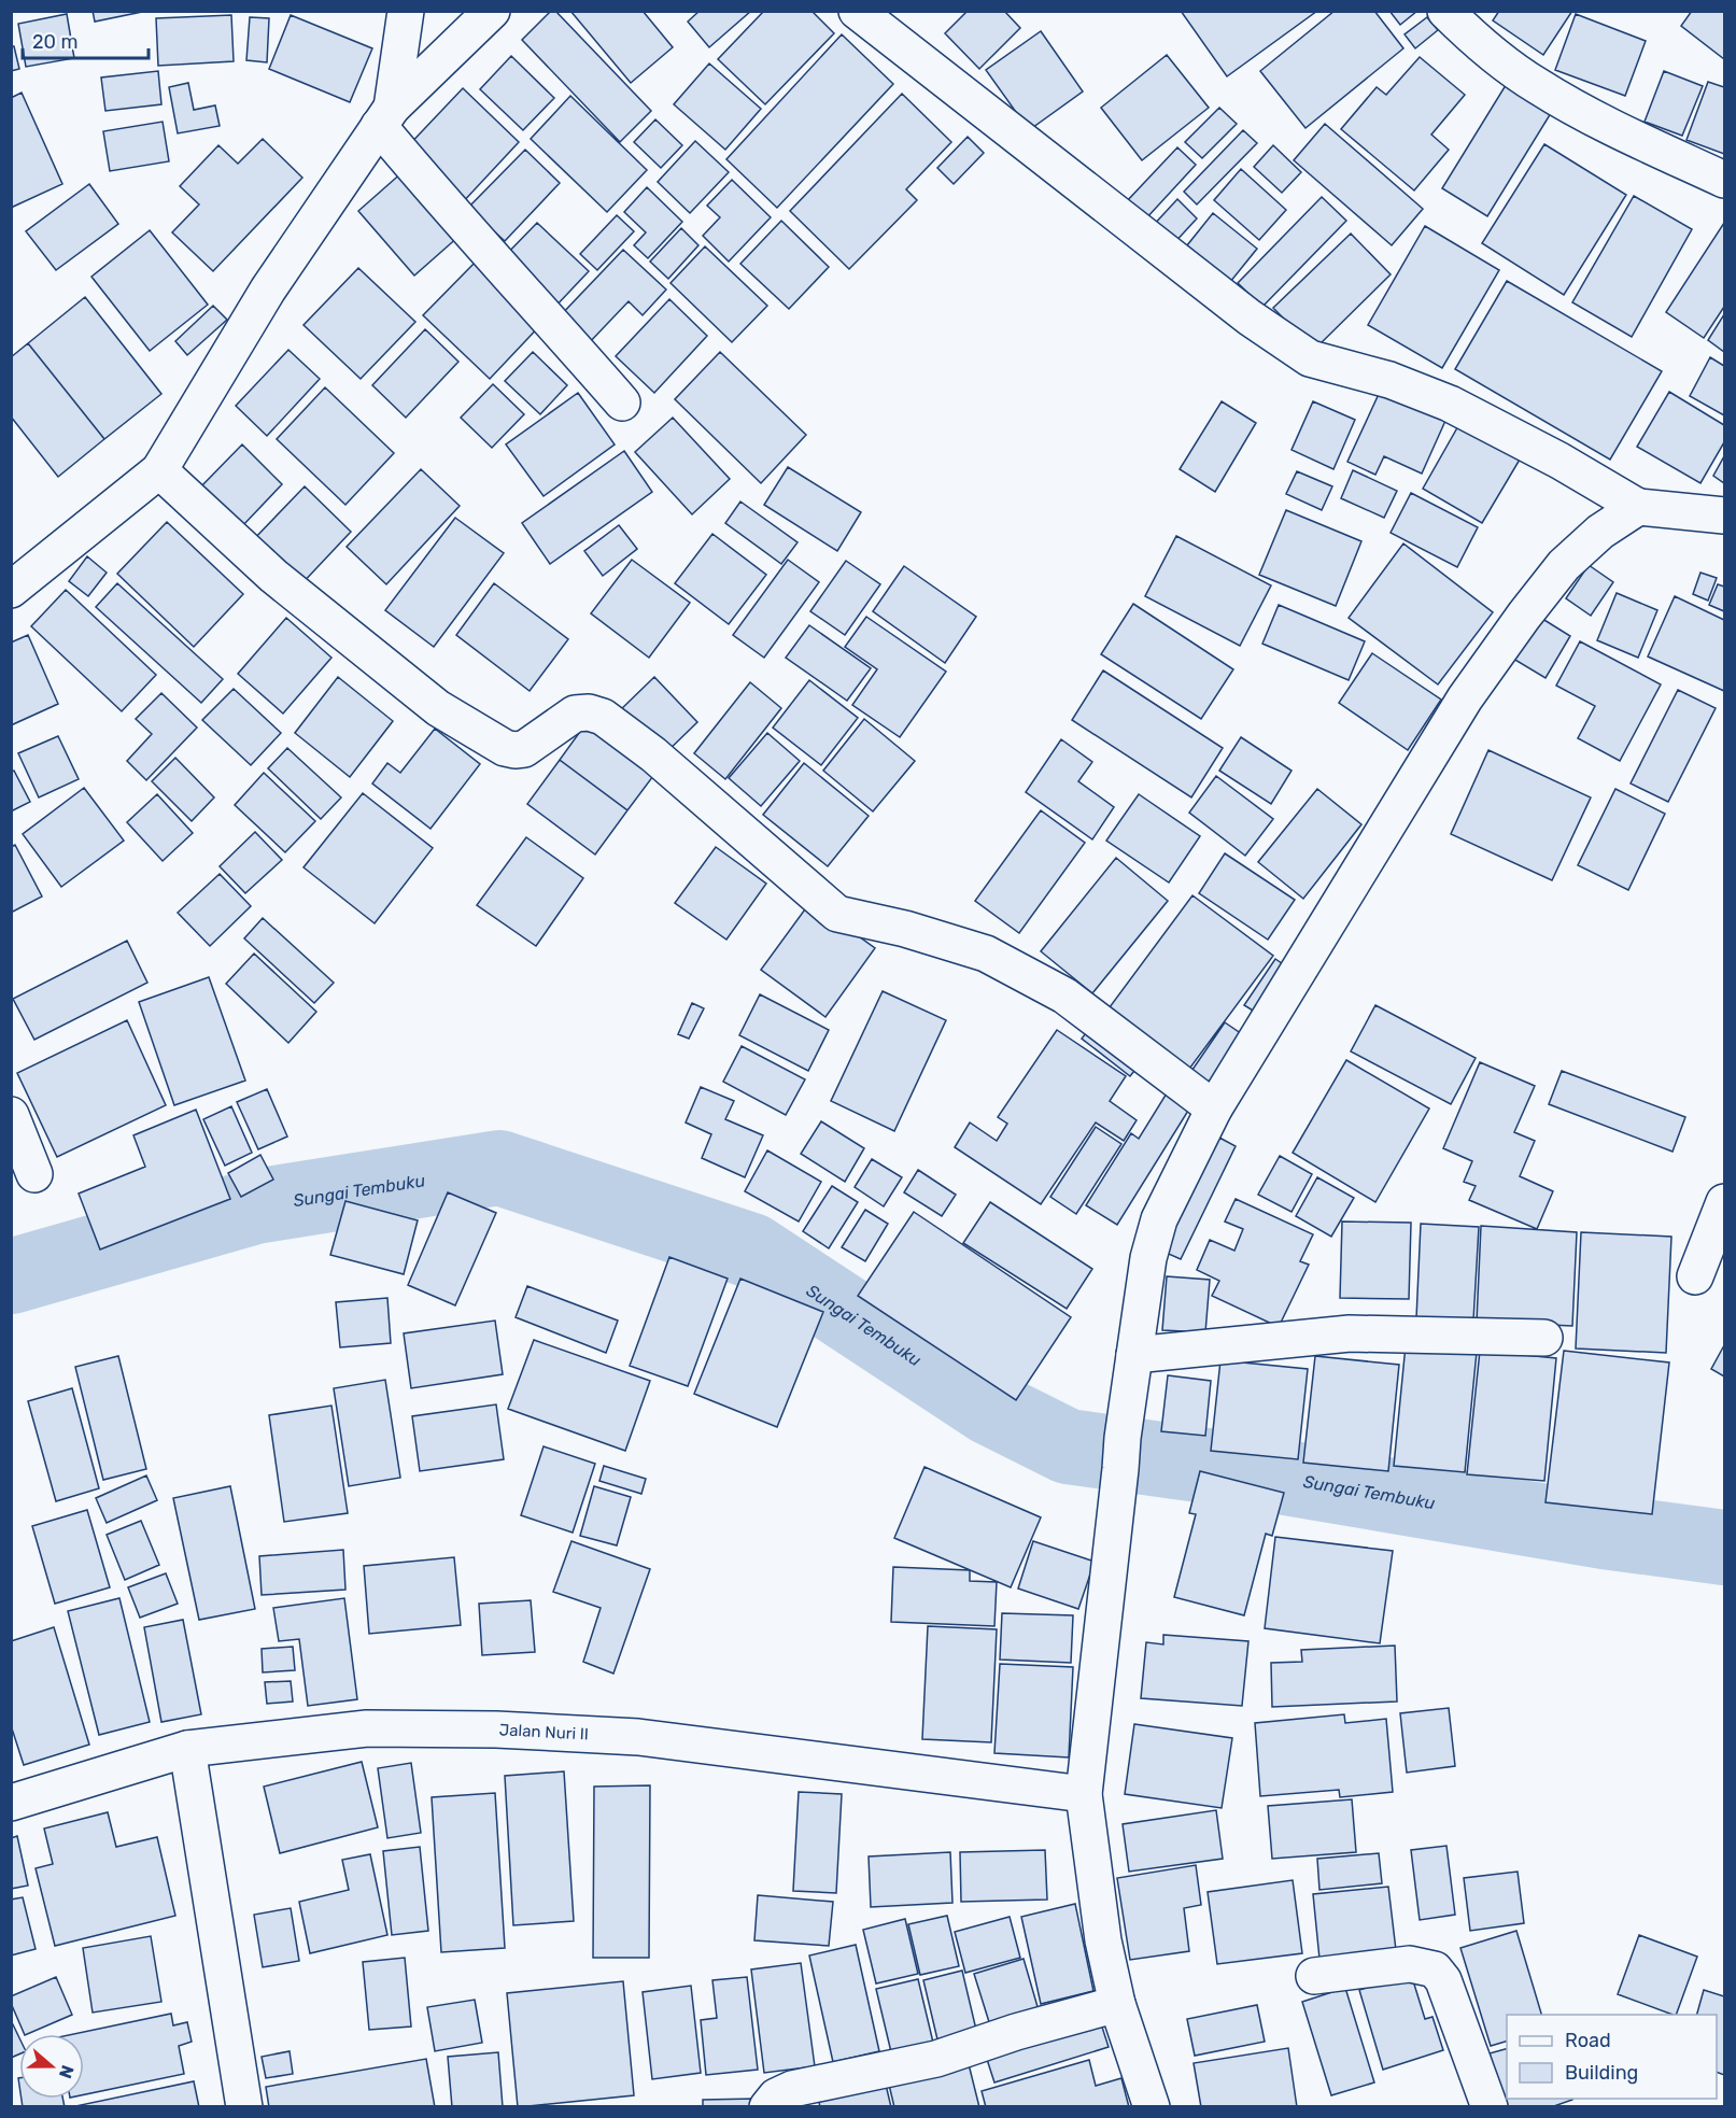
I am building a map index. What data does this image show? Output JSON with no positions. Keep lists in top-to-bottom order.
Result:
{
  "streets": {
    "street": ["Jalan Nuri II"]
  },
  "water": ["Sungai Tembuku"],
  "legend": ["Road", "Building"],
  "scale_bar": "20 m",
  "north": "right"
}
